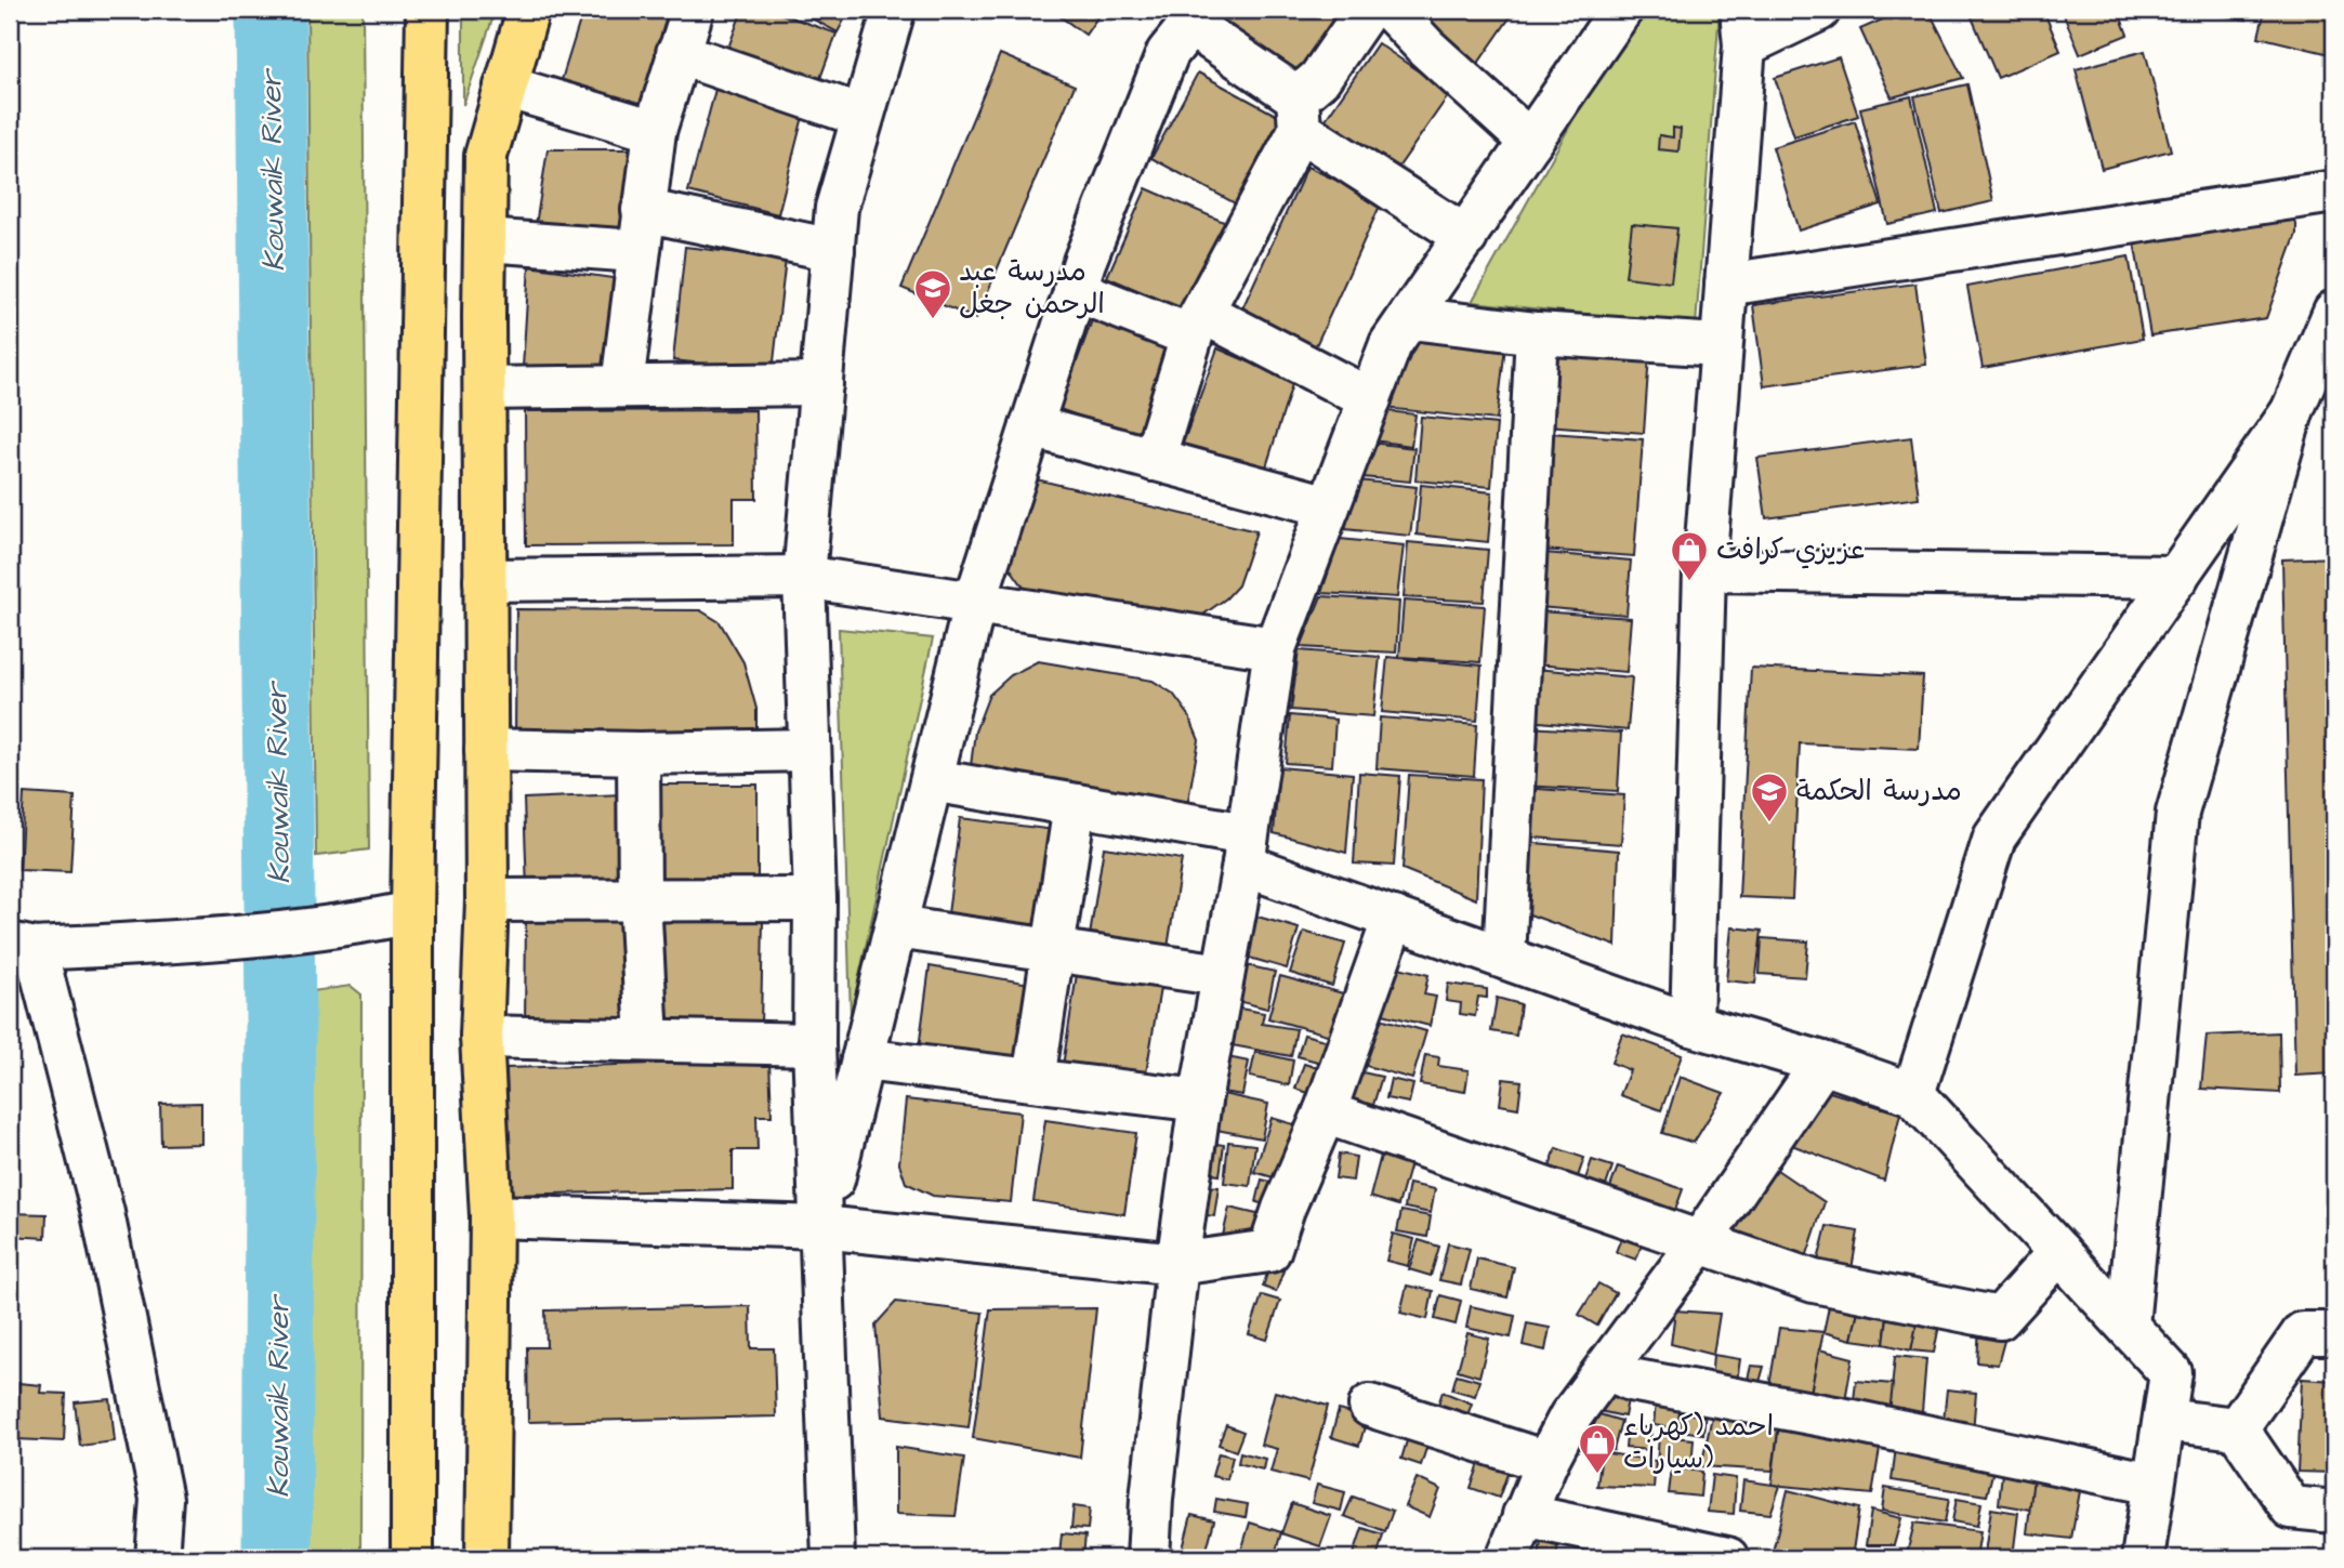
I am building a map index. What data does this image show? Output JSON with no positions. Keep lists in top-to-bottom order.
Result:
{
  "water": ["Kouwaik River"],
  "places": {
    "school or university": ["مدرسة عبد الرحمن جغل", "مدرسة الحكمة"],
    "shop": ["عزيزي كرافت", "احمد (كهرباء سيارات)"]
  }
}
